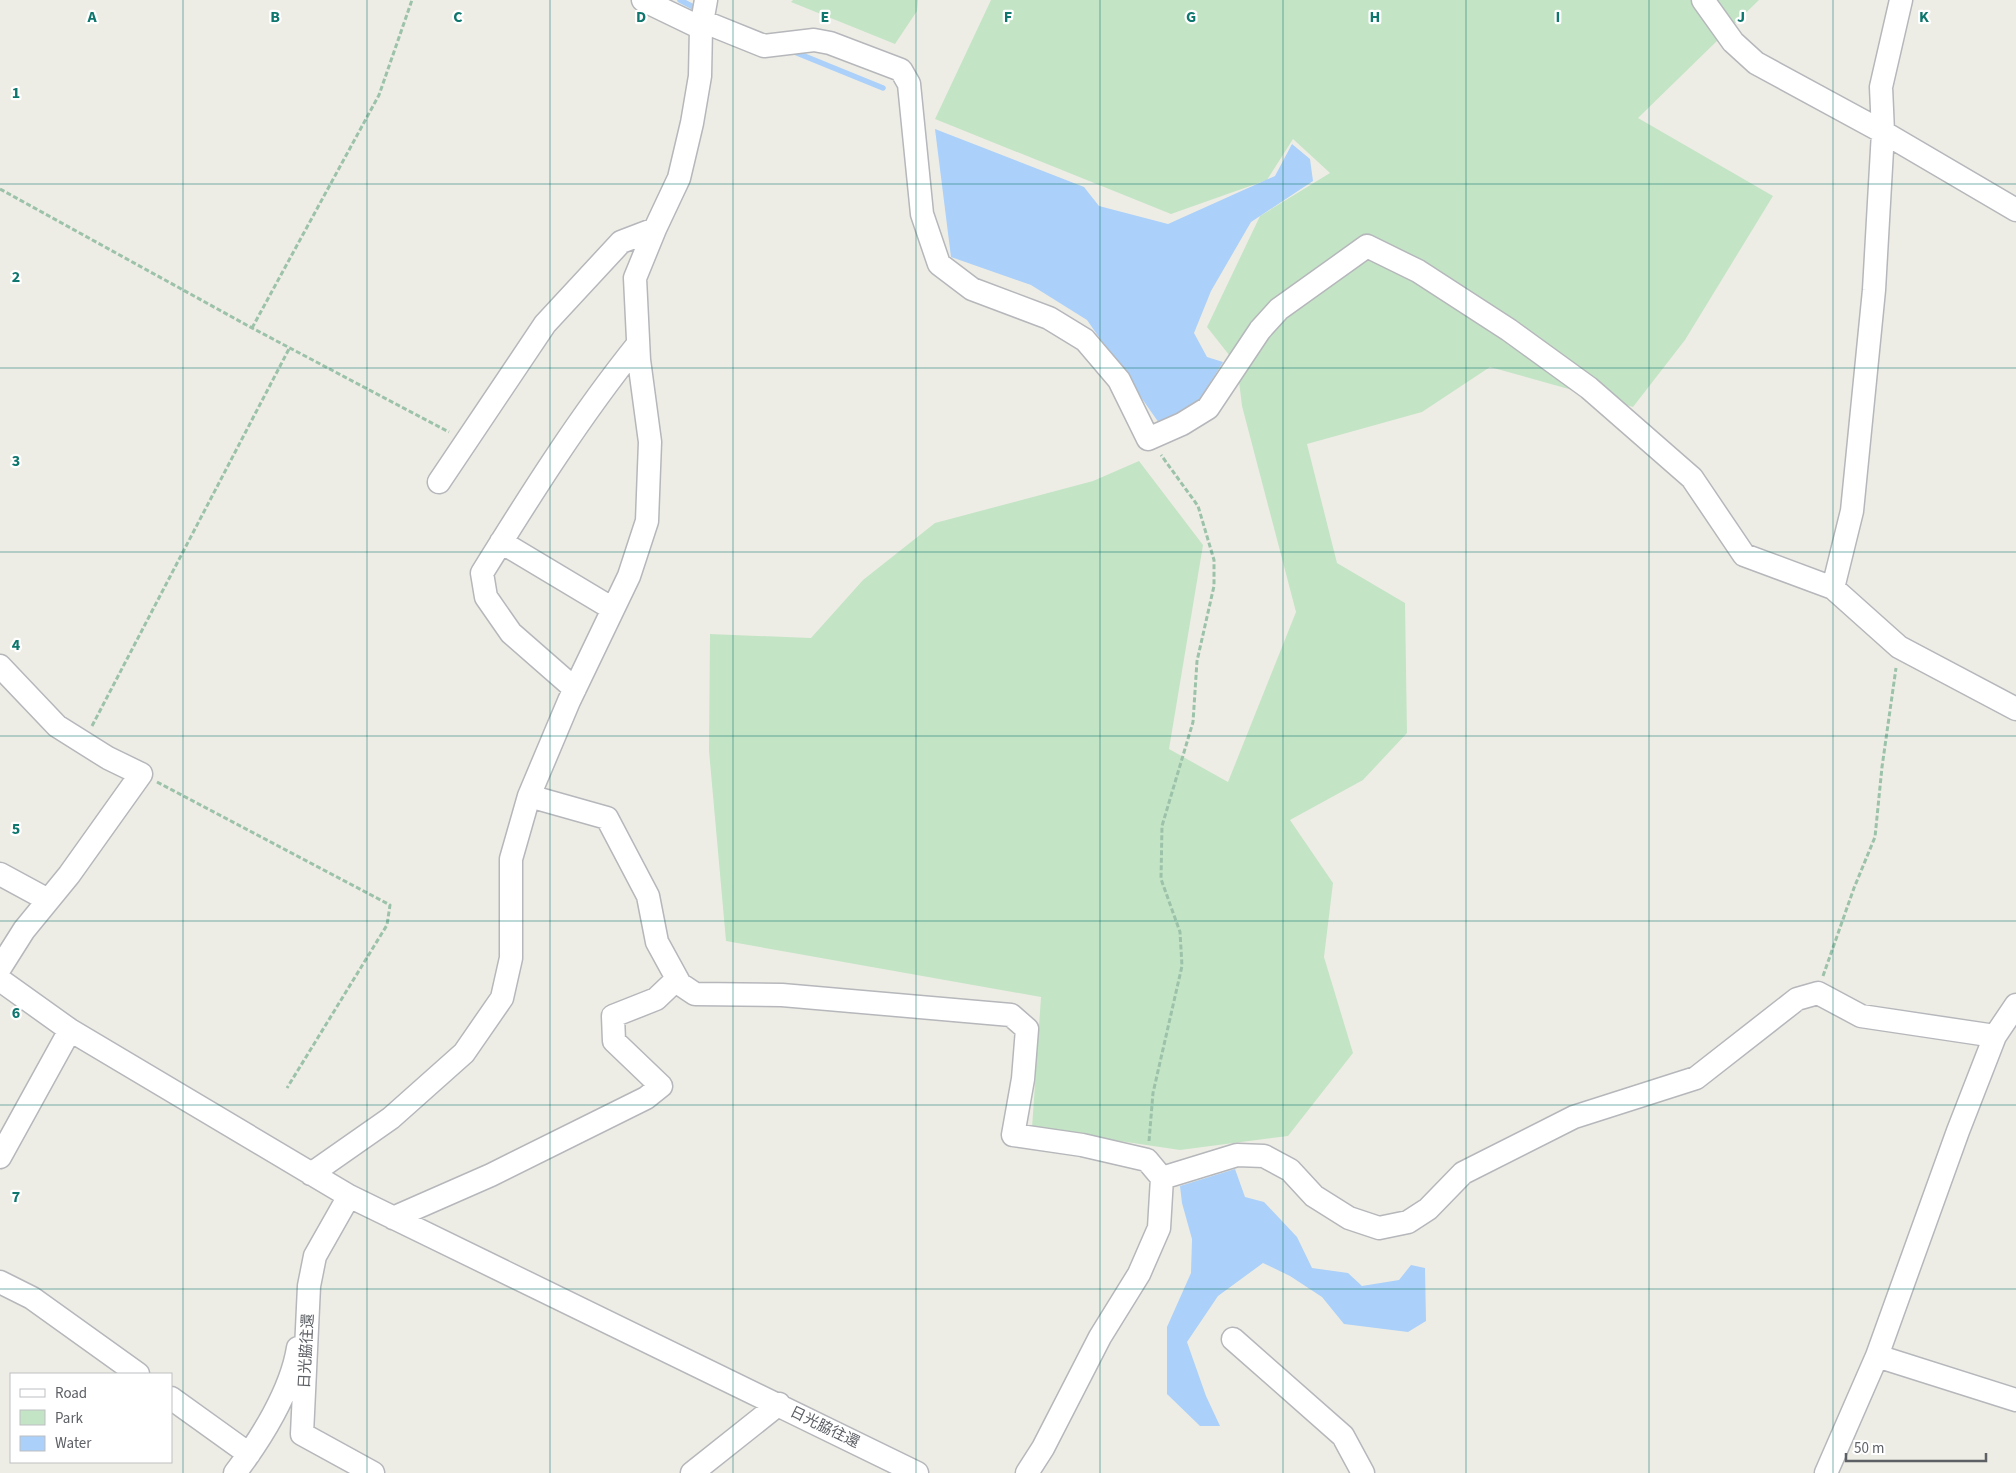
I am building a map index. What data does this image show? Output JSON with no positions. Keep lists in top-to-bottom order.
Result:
{
  "streets": {
    "street": ["日光脇往還"]
  },
  "legend": ["Road", "Park", "Water"],
  "scale_bar": "50 m",
  "grid": {
    "columns": [
      "A",
      "B",
      "C",
      "D",
      "E",
      "F",
      "G",
      "H",
      "I",
      "J",
      "K"
    ],
    "rows": [
      "1",
      "2",
      "3",
      "4",
      "5",
      "6",
      "7"
    ]
  }
}
